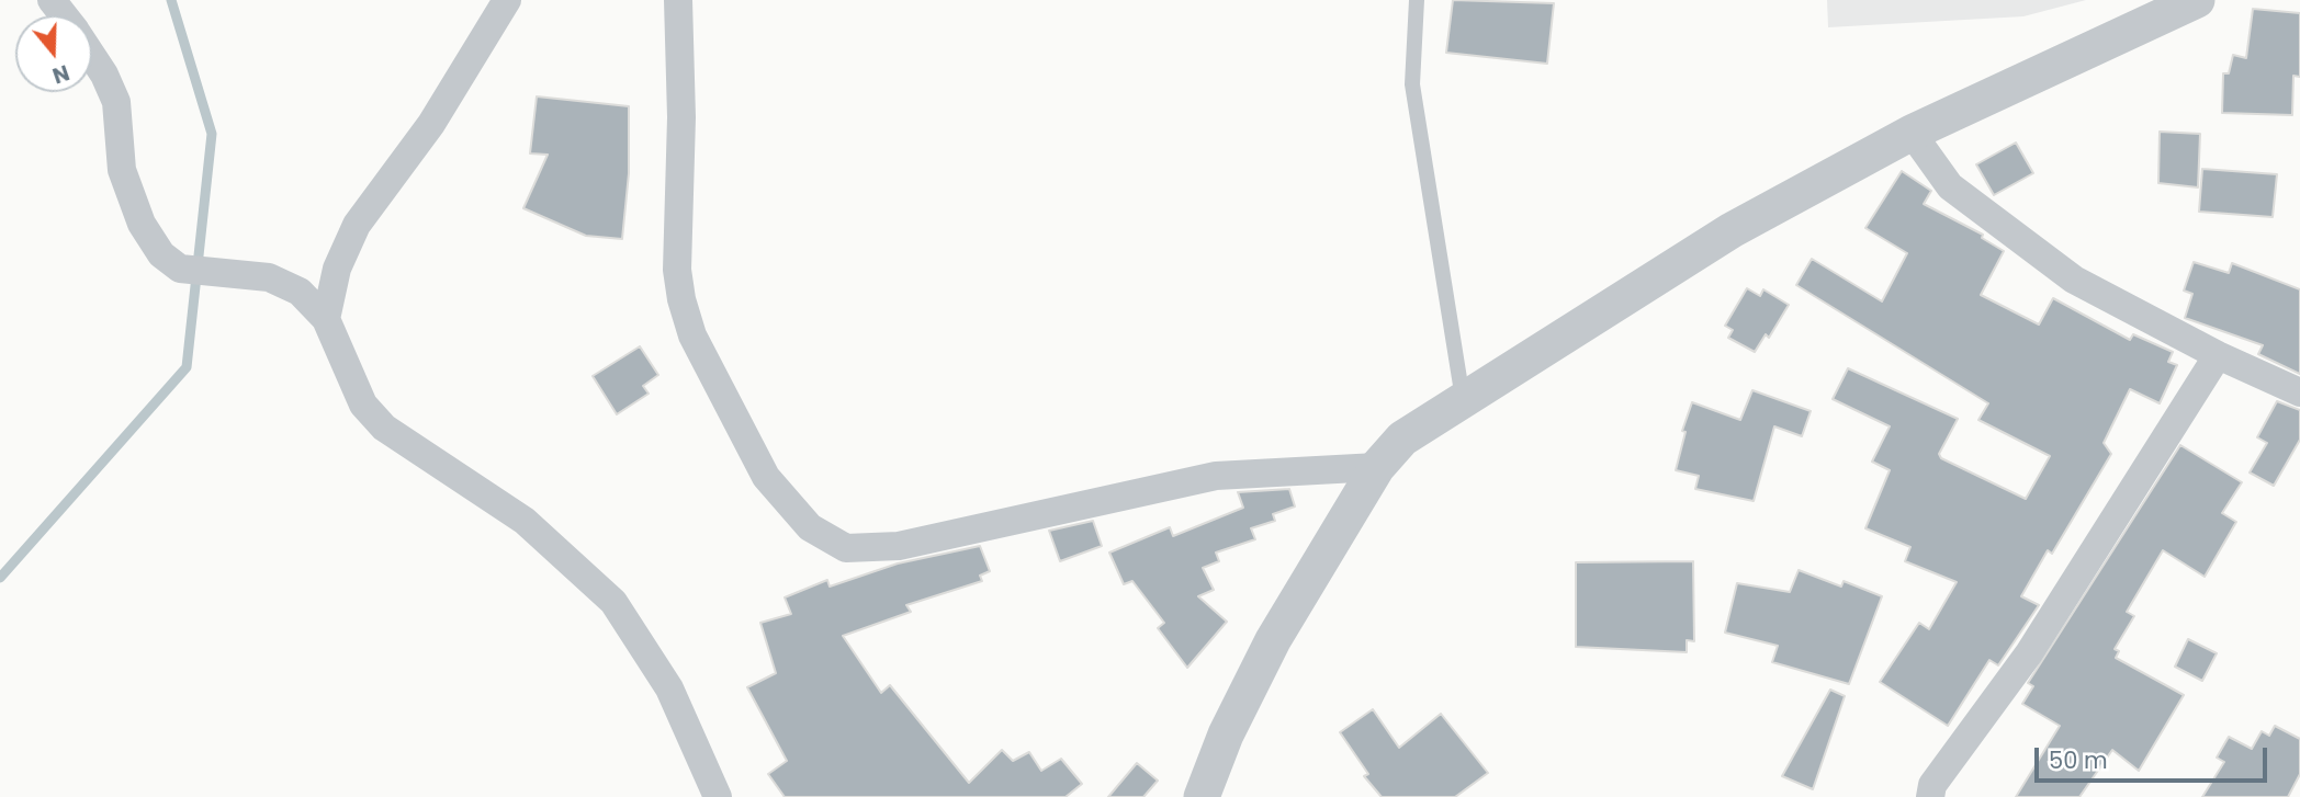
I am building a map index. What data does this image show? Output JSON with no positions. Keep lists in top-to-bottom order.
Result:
{
  "scale_bar": "50 m",
  "north": "bottom"
}
